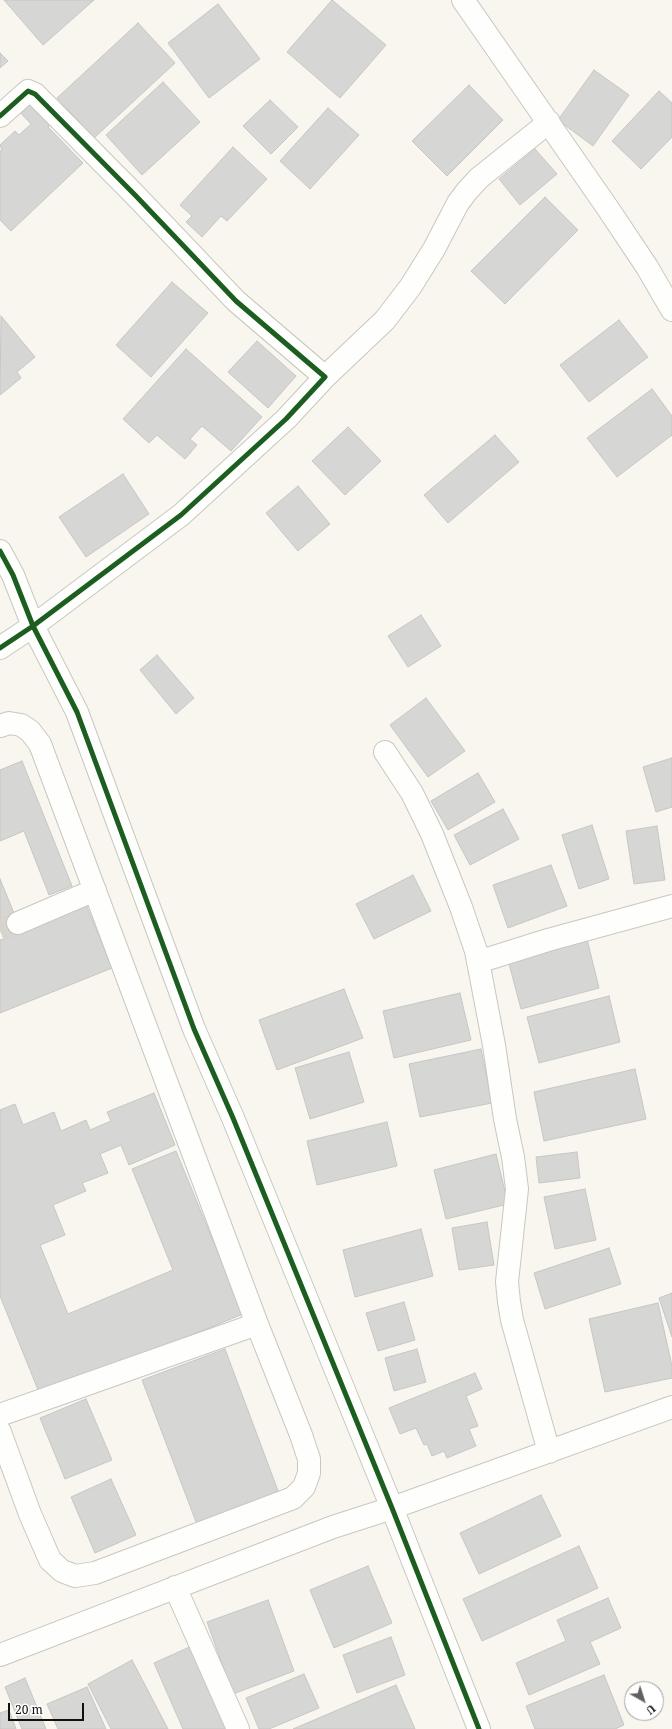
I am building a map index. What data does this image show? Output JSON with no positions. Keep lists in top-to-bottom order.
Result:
{
  "scale_bar": "20 m",
  "north": "bottom right"
}
